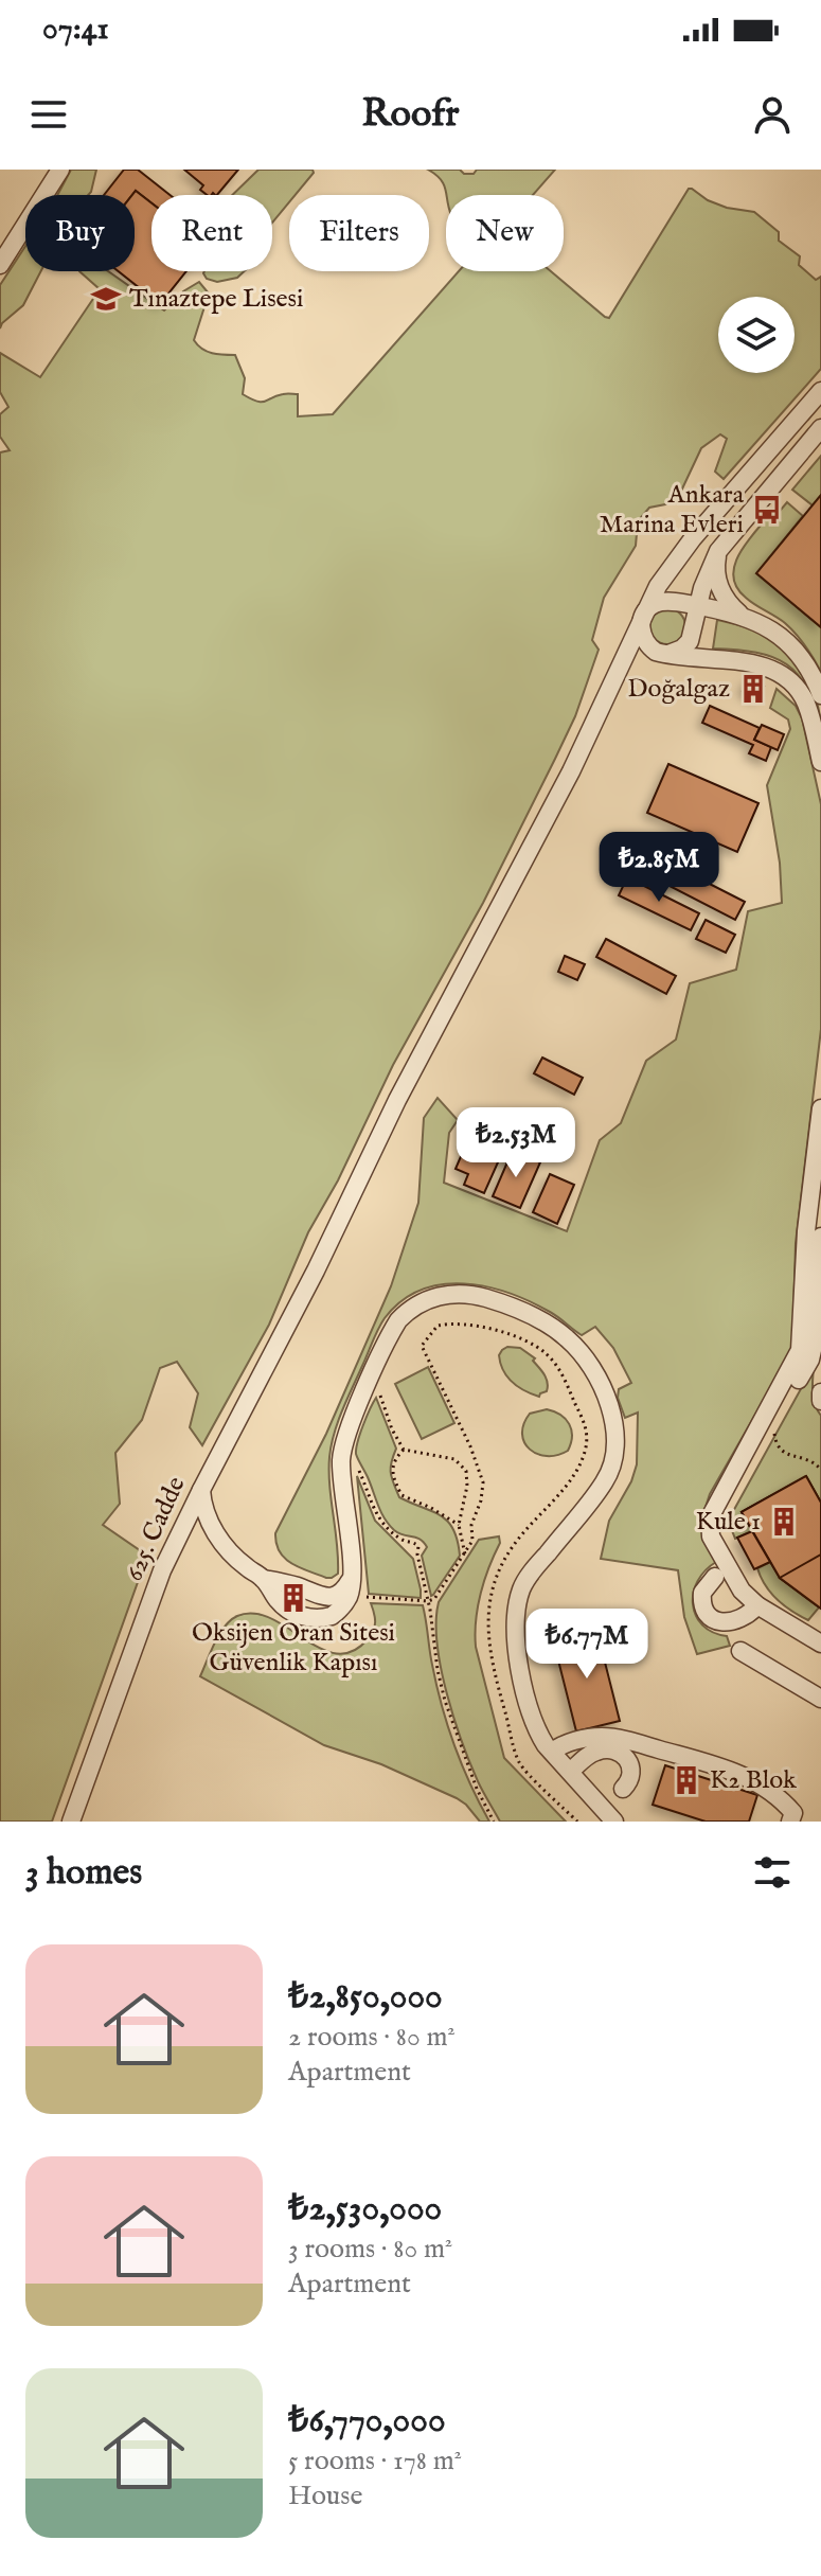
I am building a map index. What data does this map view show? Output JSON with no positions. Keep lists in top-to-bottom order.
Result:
{
  "streets": {
    "street": ["625. Cadde"]
  },
  "places": {
    "school or university": ["Tınaztepe Lisesi"],
    "bus stop": ["Ankara Marina Evleri"],
    "building": [
      "Doğalgaz",
      "Kule 1",
      "Oksijen Oran Sitesi Güvenlik Kapısı",
      "K2 Blok"
    ]
  },
  "page": {
    "status": "07:41",
    "header": "Roofr",
    "chip": [
      "Buy",
      "Rent",
      "Filters",
      "New"
    ],
    "price": ["₺2.85M", "₺2.53M", "₺6.77M"],
    "heading": "3 homes",
    "list": [
      {
        "name": "₺2,850,000",
        "note": "2 rooms · 80 m² · Apartment"
      },
      {
        "name": "₺2,530,000",
        "note": "3 rooms · 80 m² · Apartment"
      },
      {
        "name": "₺6,770,000",
        "note": "5 rooms · 178 m² · House"
      }
    ]
  }
}
